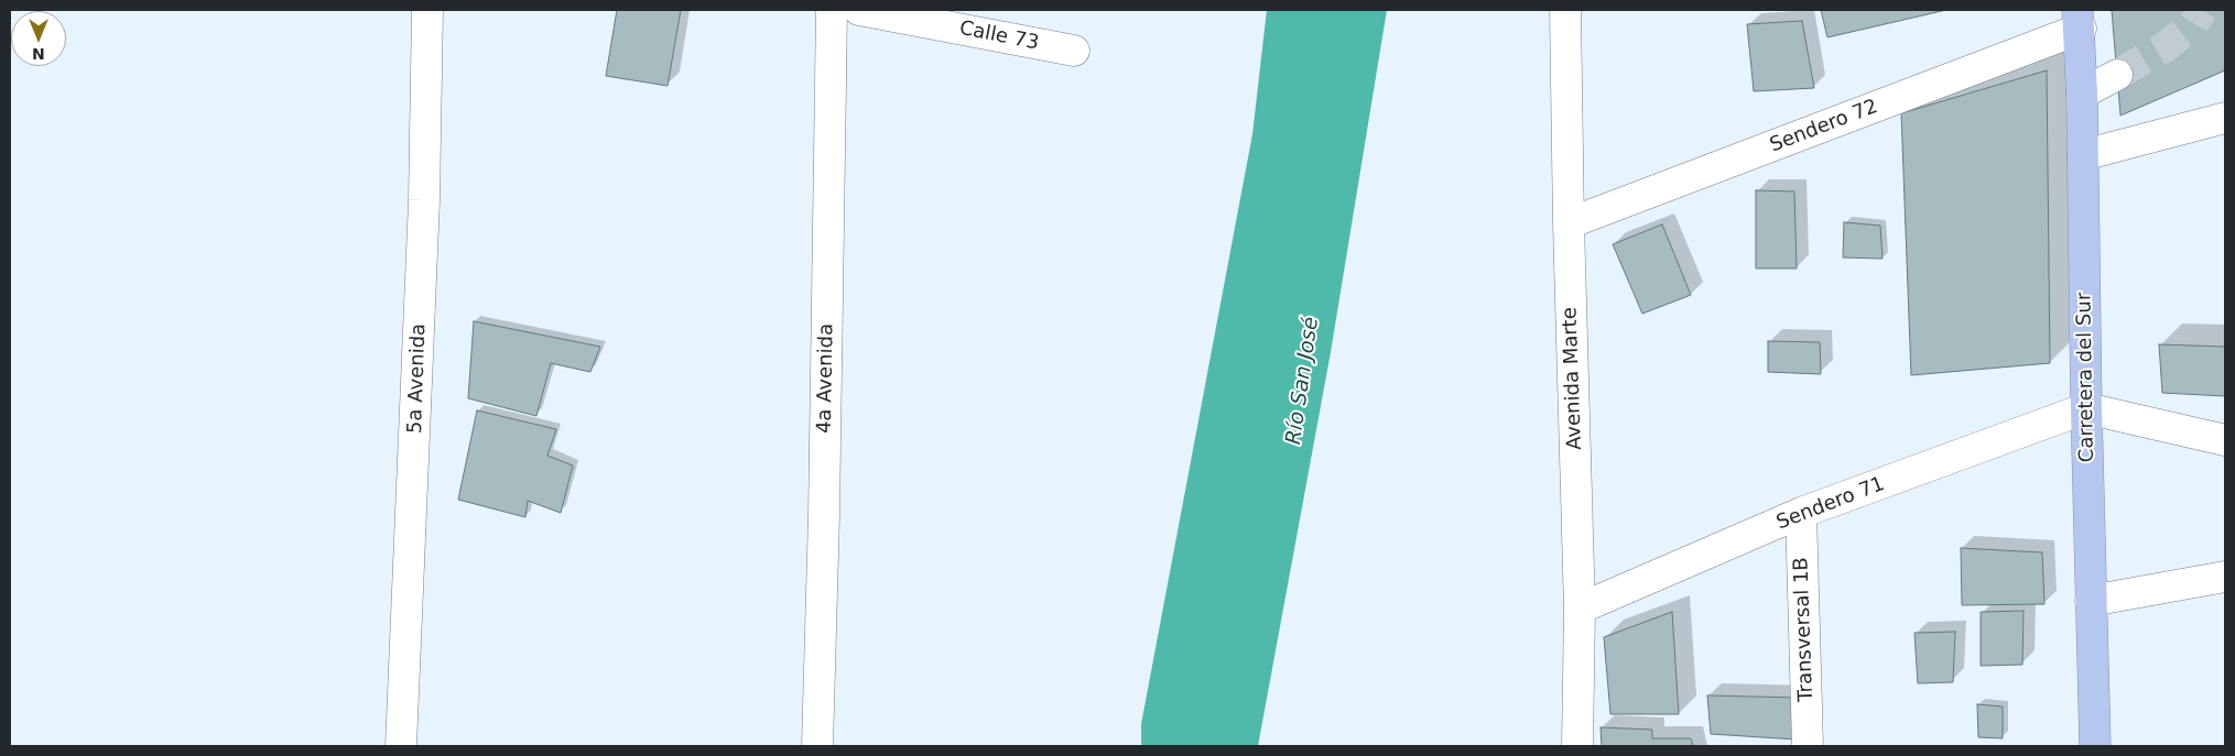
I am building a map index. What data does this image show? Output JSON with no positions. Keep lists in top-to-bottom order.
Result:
{
  "streets": {
    "highway": ["Carretera del Sur"],
    "street": [
      "Calle 73",
      "Sendero 72",
      "5a Avenida",
      "4a Avenida",
      "Avenida Marte",
      "Sendero 71",
      "Transversal 1B"
    ]
  },
  "crossings": [
    ["Sendero 72", "Carretera del Sur"],
    ["Sendero 72", "Avenida Marte"],
    ["Carretera del Sur", "Sendero 71"],
    ["Avenida Marte", "Sendero 71"],
    ["Sendero 71", "Transversal 1B"]
  ],
  "water": ["Río San José"],
  "north": "bottom"
}
